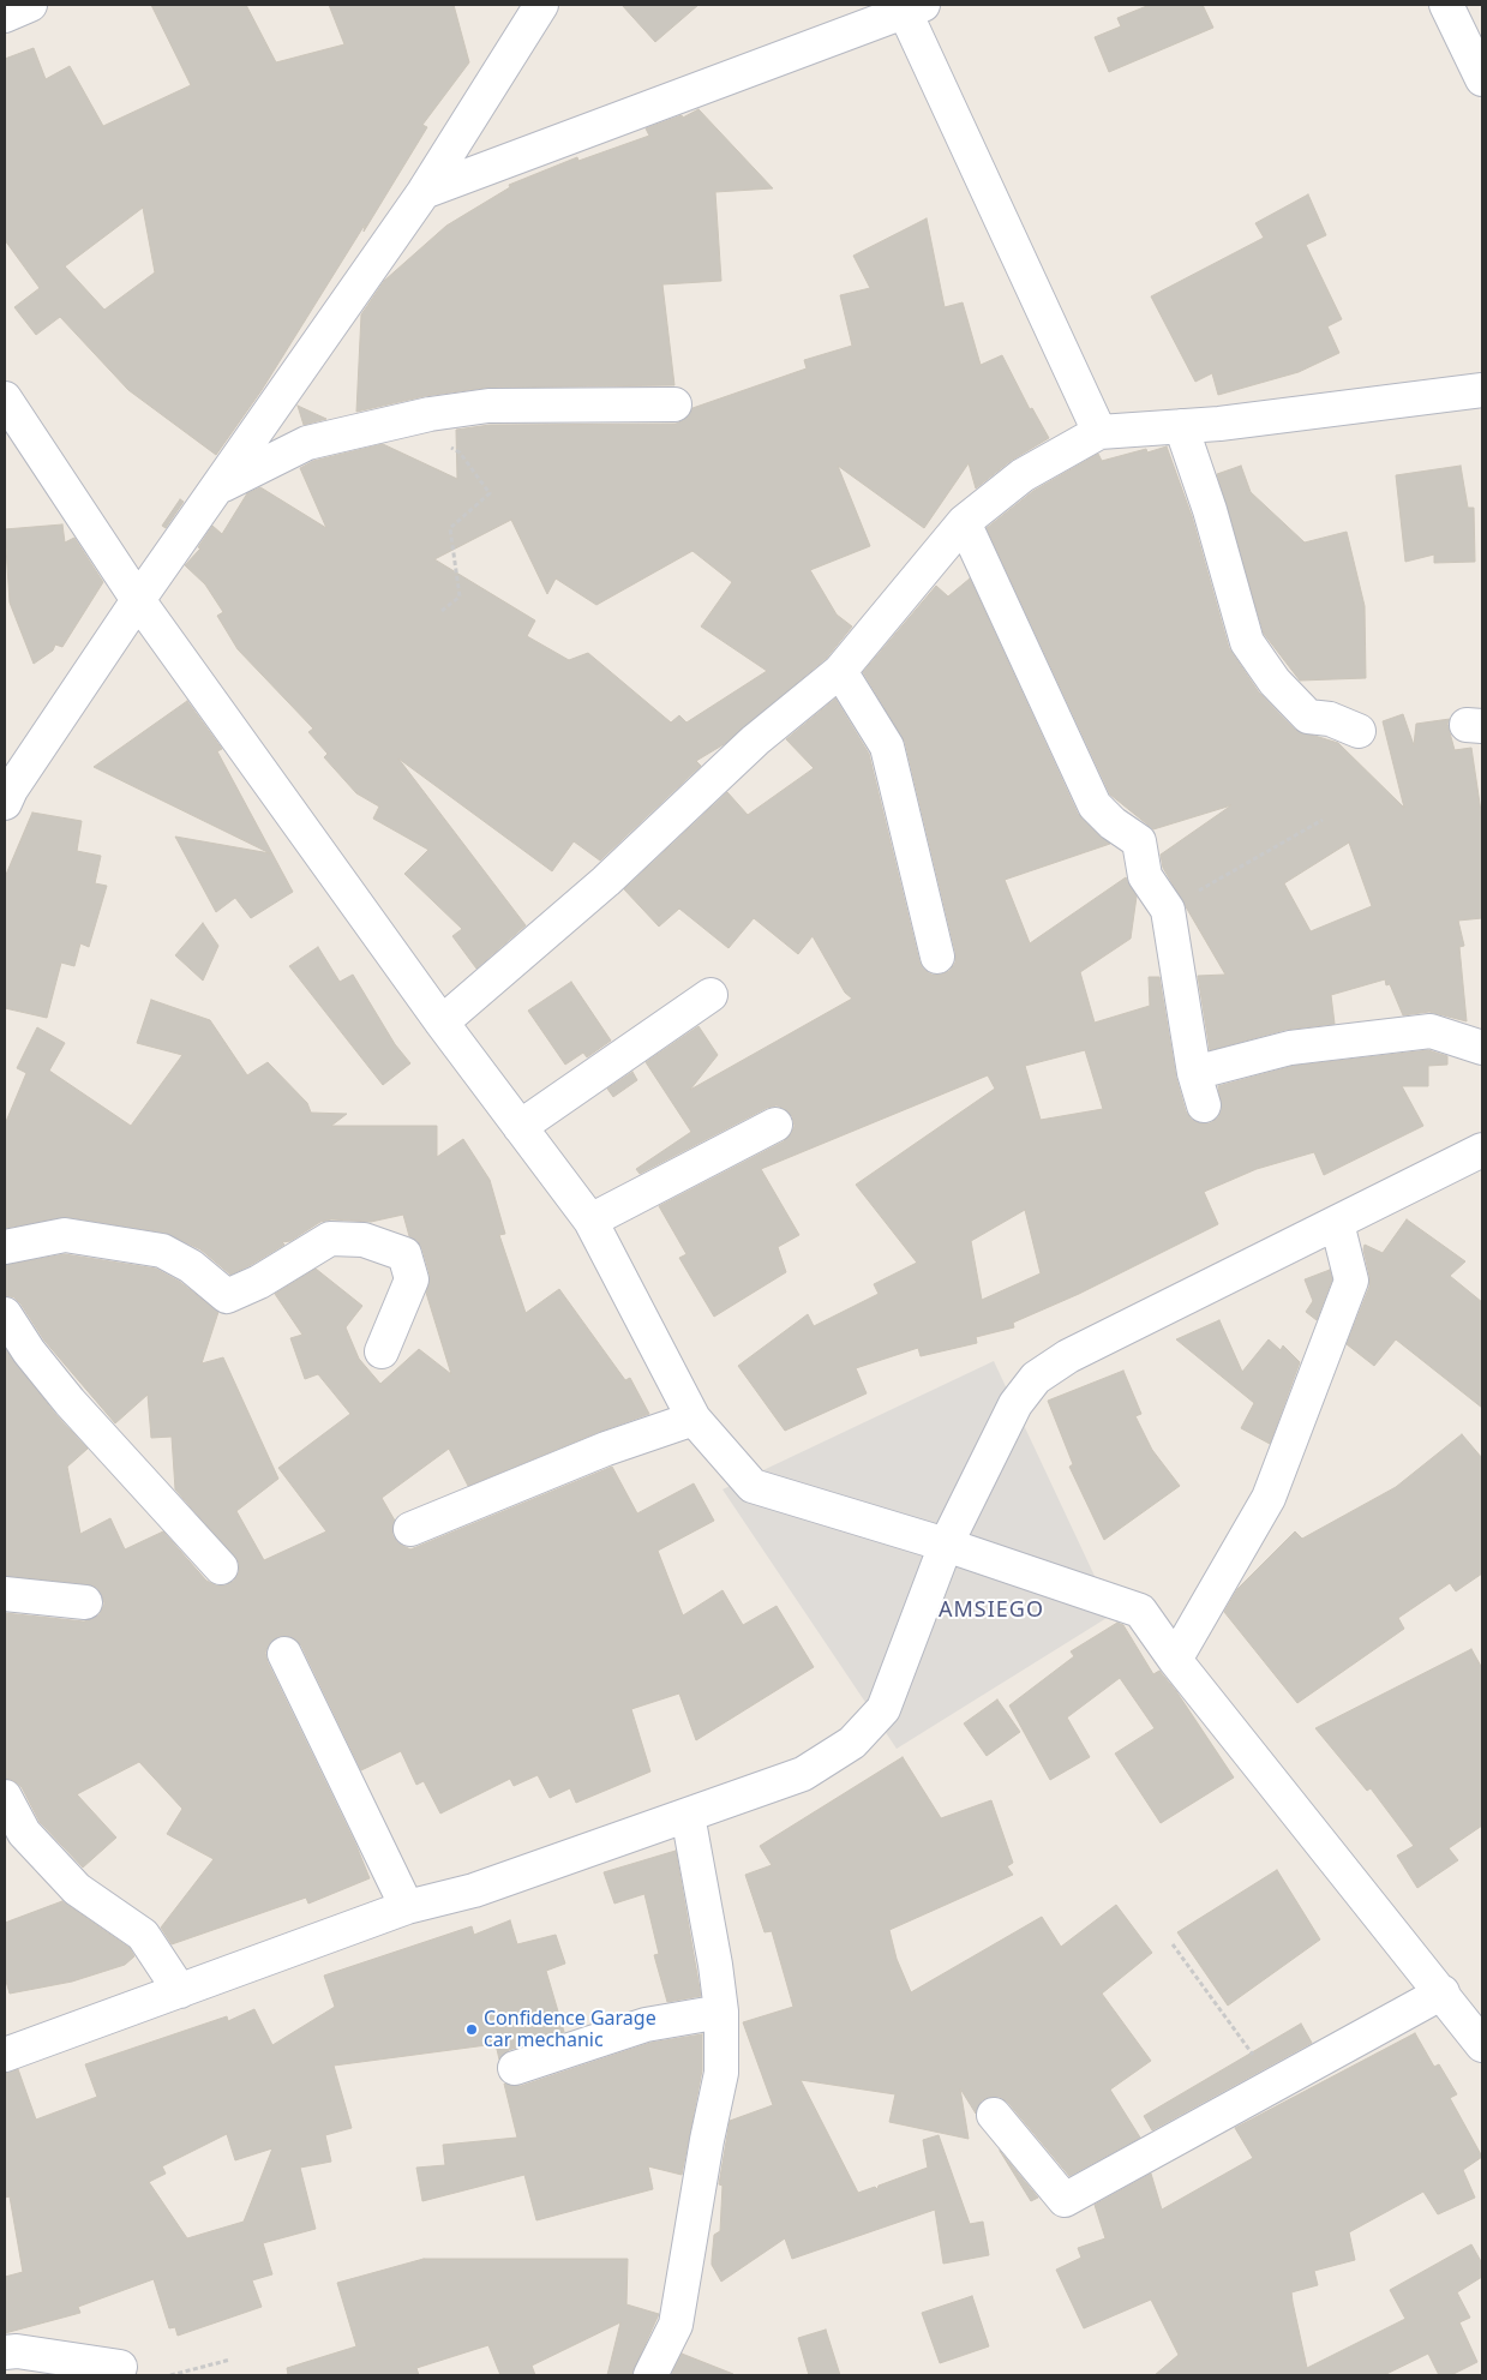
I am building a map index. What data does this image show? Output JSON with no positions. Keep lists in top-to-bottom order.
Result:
{
  "districts": ["AMSIEGO"],
  "places": ["Confidence Garage car mechanic"]
}
